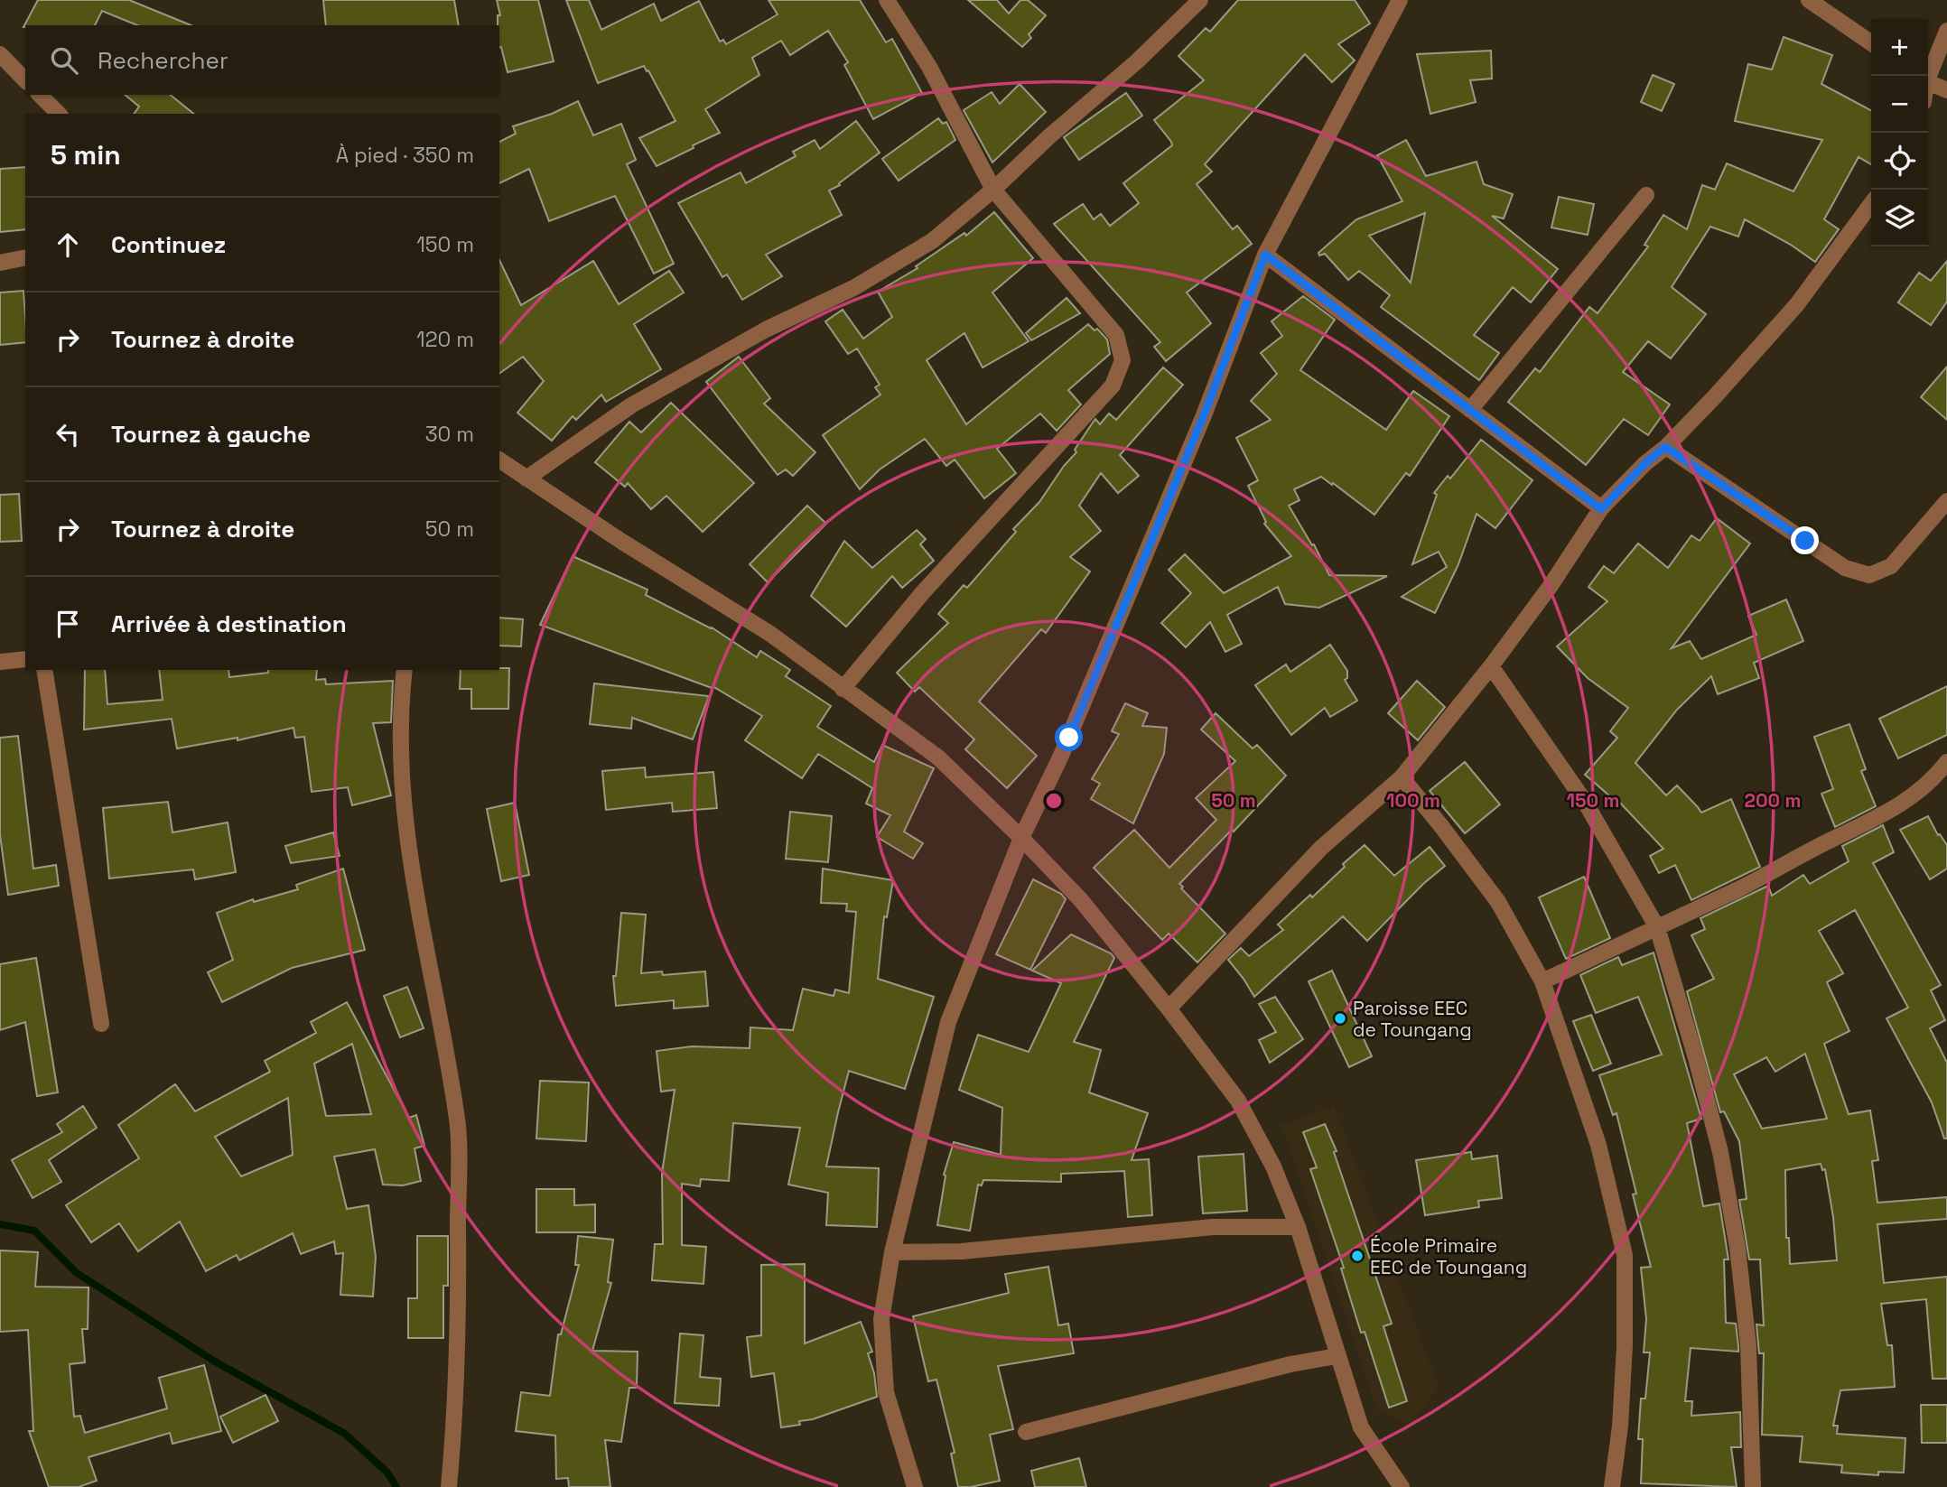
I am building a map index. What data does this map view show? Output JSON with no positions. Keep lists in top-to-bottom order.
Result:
{
  "places": ["Paroisse EEC de Toungang", "École Primaire EEC de Toungang"],
  "page": {
    "map_buttons": ["+", "−"],
    "search": "Rechercher",
    "heading": ["5 min", "À pied · 350 m"],
    "list": [
      ["Continuez", "150 m"],
      ["Tournez à droite", "120 m"],
      ["Tournez à gauche", "30 m"],
      ["Tournez à droite", "50 m"],
      "Arrivée à destination"
    ]
  },
  "rings": [
    "50 m",
    "100 m",
    "150 m",
    "200 m"
  ]
}
